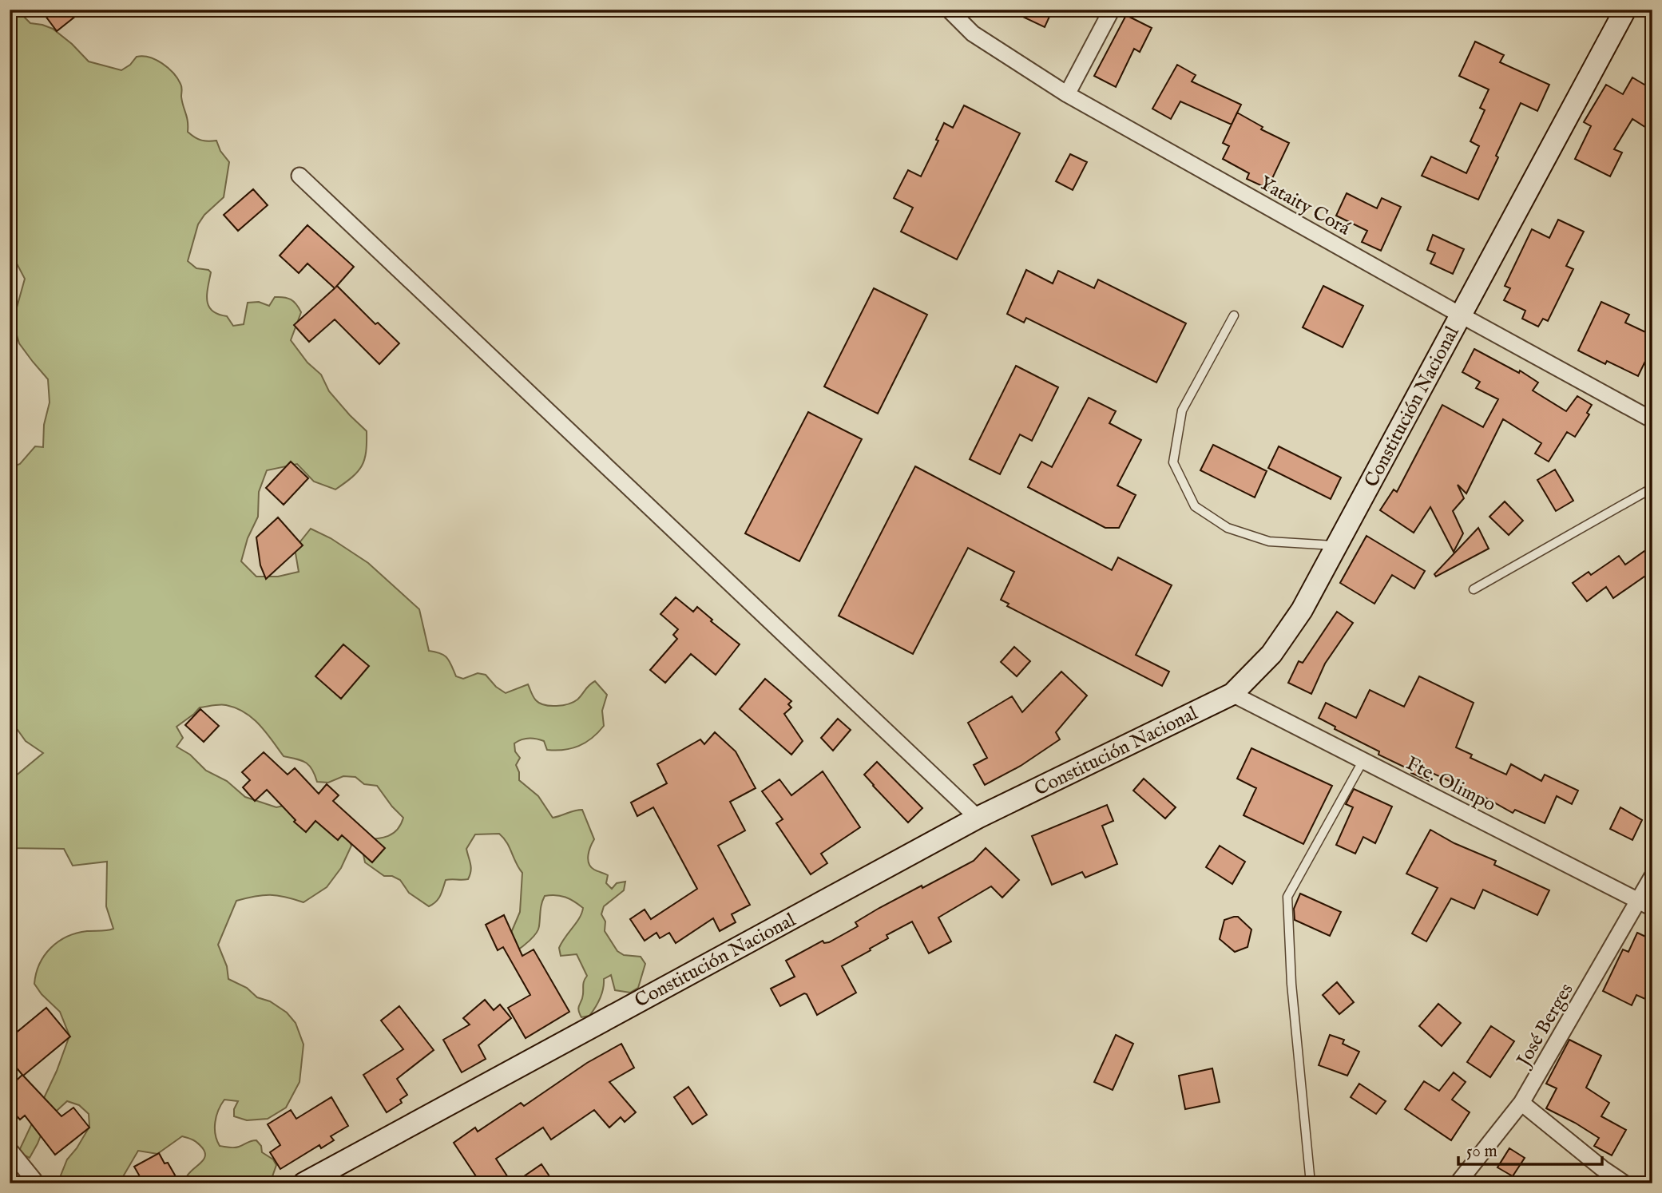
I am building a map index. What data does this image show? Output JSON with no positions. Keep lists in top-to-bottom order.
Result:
{
  "streets": {
    "street": [
      "Yataity Corá",
      "Constitución Nacional",
      "Fte. Olimpo",
      "José Berges"
    ]
  },
  "crossings": [
    ["Yataity Corá", "Constitución Nacional"],
    ["Constitución Nacional", "Fte. Olimpo"],
    ["Fte. Olimpo", "José Berges"]
  ],
  "scale_bar": "50 m"
}
